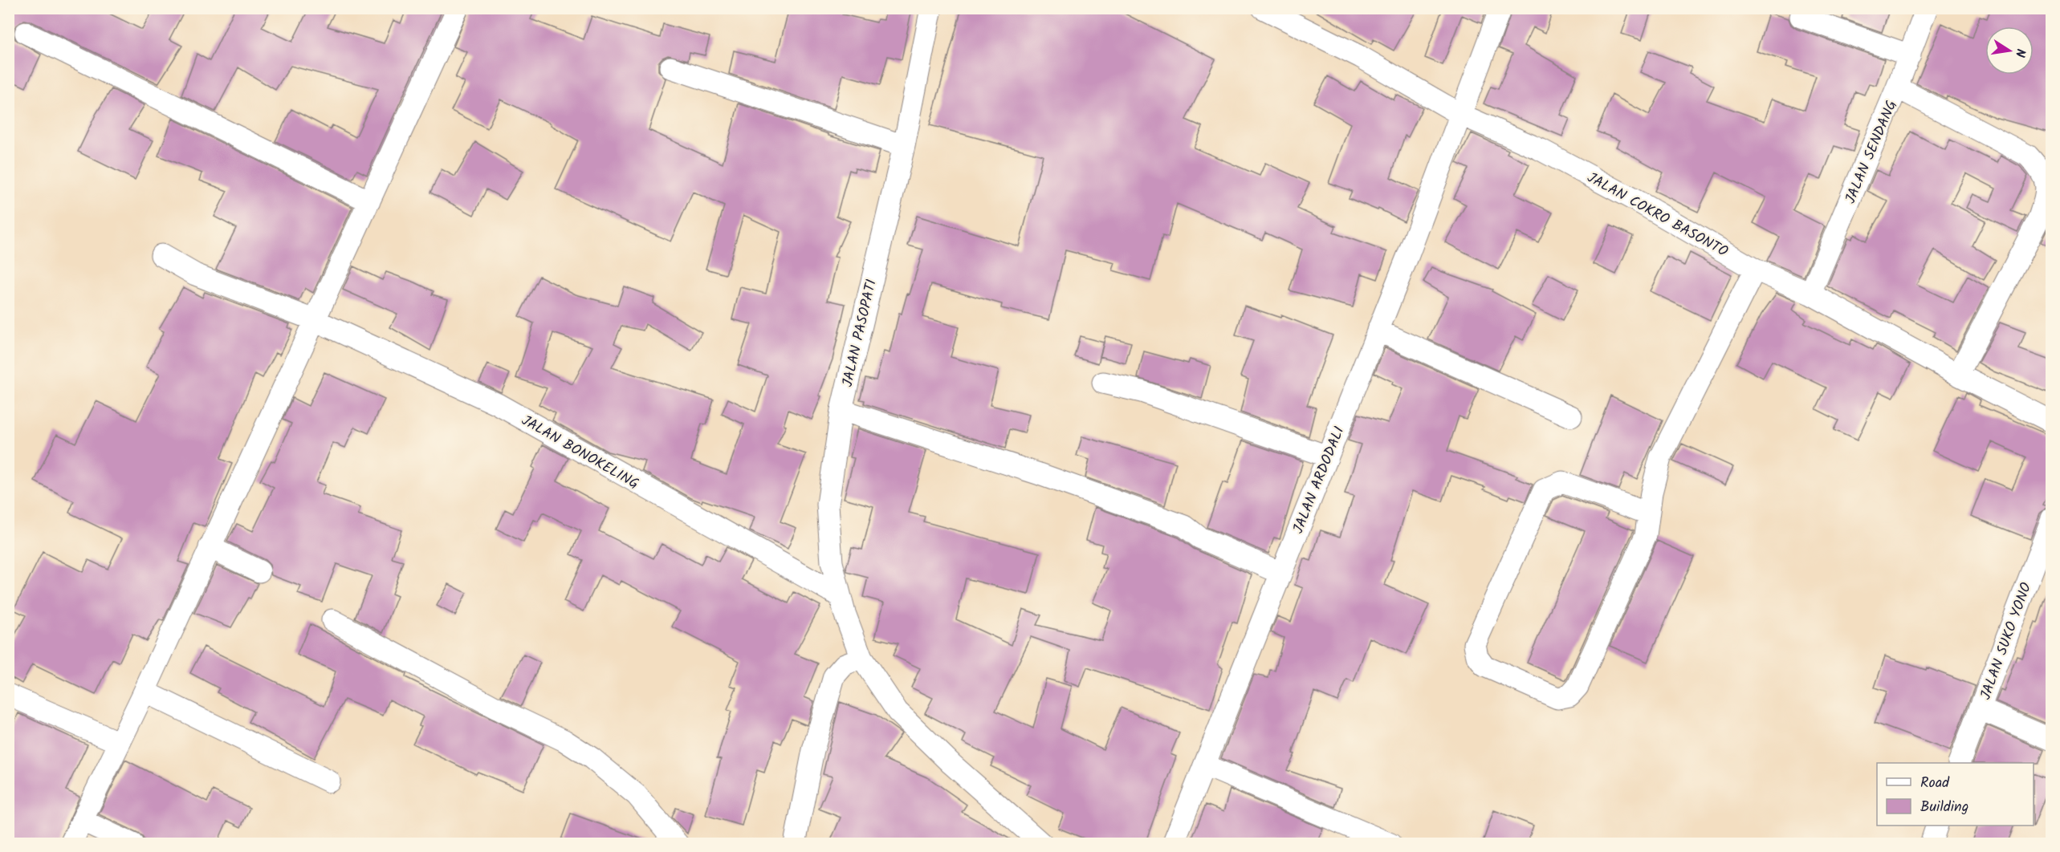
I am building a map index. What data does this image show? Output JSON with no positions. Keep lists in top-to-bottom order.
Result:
{
  "streets": {
    "street": [
      "JALAN SENDANG",
      "JALAN COKRO BASONTO",
      "JALAN PASOPATI",
      "JALAN BONOKELING",
      "JALAN ARDODALI",
      "JALAN SUKO YONO"
    ]
  },
  "crossings": [
    ["JALAN SENDANG", "JALAN COKRO BASONTO"],
    ["JALAN COKRO BASONTO", "JALAN ARDODALI"],
    ["JALAN PASOPATI", "JALAN BONOKELING"]
  ],
  "legend": ["Road", "Building"],
  "north": "right"
}
